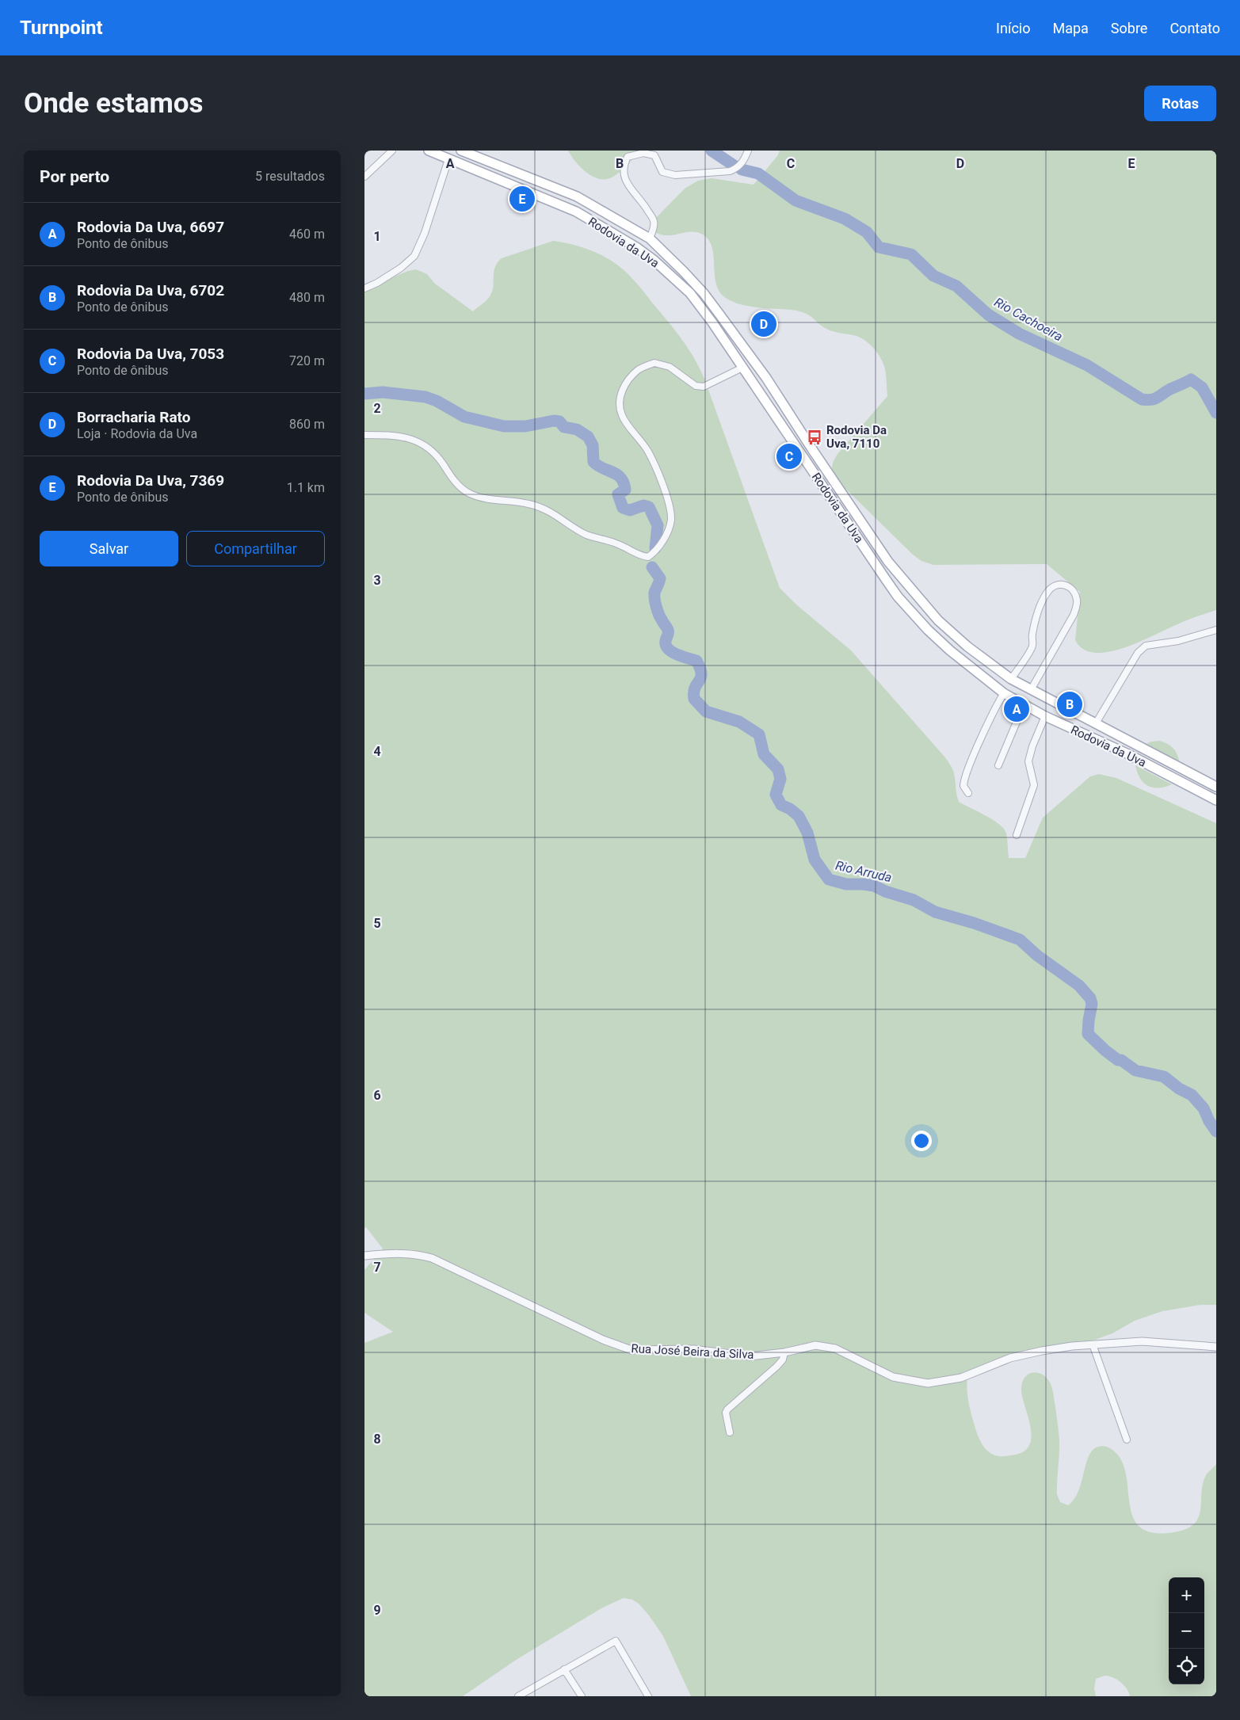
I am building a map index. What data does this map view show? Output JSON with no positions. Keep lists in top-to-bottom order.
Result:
{
  "streets": {
    "main road": ["Rodovia da Uva"],
    "street": ["Rua José Beira da Silva"]
  },
  "water": ["Rio Cachoeira", "Rio Arruda"],
  "places": {
    "bus stop": ["Rodovia Da Uva, 7110"]
  },
  "page": {
    "header": "Turnpoint",
    "nav": [
      "Início",
      "Mapa",
      "Sobre",
      "Contato"
    ],
    "buttons": [
      "Rotas",
      ["Salvar", "Compartilhar"]
    ],
    "title": "Onde estamos",
    "heading": ["Por perto", "5 resultados"],
    "pins": [
      "E",
      "D",
      "C",
      "B",
      "A"
    ],
    "list": [
      {
        "mark": "A",
        "name": "Rodovia Da Uva, 6697",
        "note": "Ponto de ônibus",
        "value": "460 m"
      },
      {
        "mark": "B",
        "name": "Rodovia Da Uva, 6702",
        "note": "Ponto de ônibus",
        "value": "480 m"
      },
      {
        "mark": "C",
        "name": "Rodovia Da Uva, 7053",
        "note": "Ponto de ônibus",
        "value": "720 m"
      },
      {
        "mark": "D",
        "name": "Borracharia Rato",
        "note": "Loja · Rodovia da Uva",
        "value": "860 m"
      },
      {
        "mark": "E",
        "name": "Rodovia Da Uva, 7369",
        "note": "Ponto de ônibus",
        "value": "1.1 km"
      }
    ],
    "map_buttons": ["+", "−"]
  },
  "grid": {
    "columns": [
      "A",
      "B",
      "C",
      "D",
      "E"
    ],
    "rows": [
      "1",
      "2",
      "3",
      "4",
      "5",
      "6",
      "7",
      "8",
      "9"
    ]
  }
}
